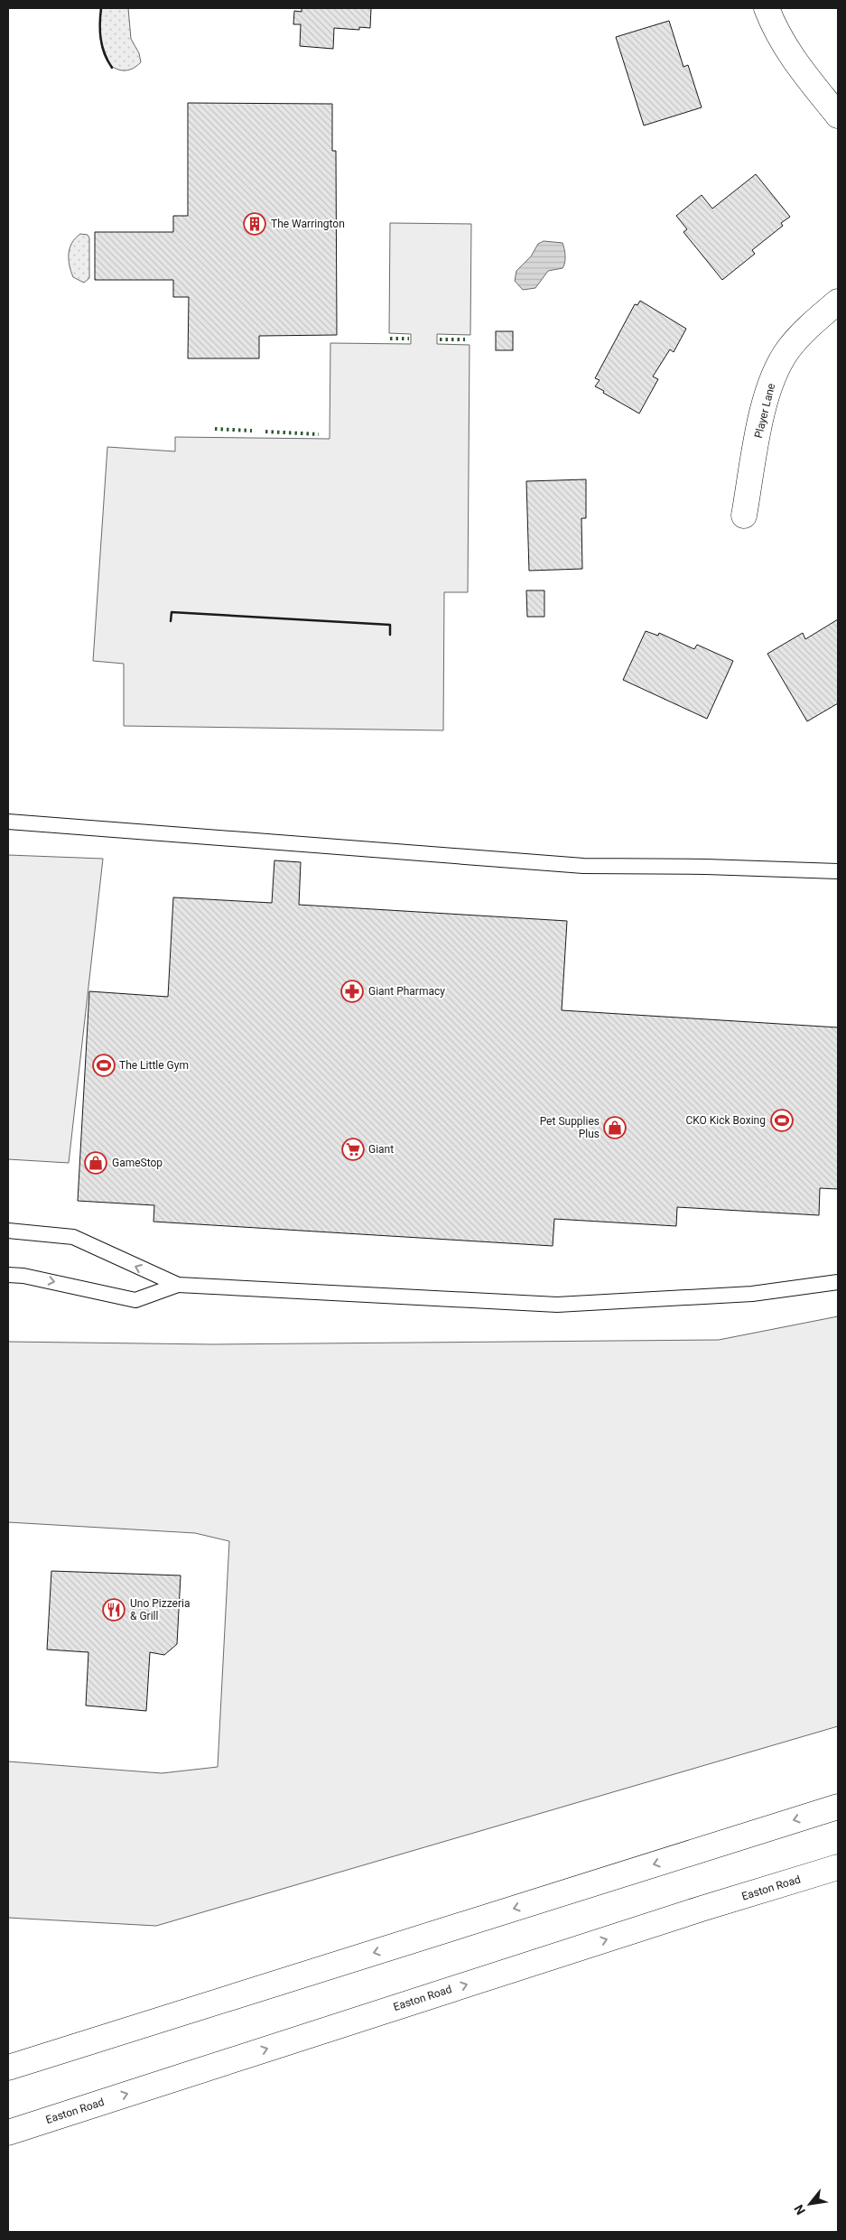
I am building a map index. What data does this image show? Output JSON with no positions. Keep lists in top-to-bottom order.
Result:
{
  "streets": {
    "main road": ["Player Lane", "Easton Road"]
  },
  "places": {
    "building": ["The Warrington"],
    "pharmacy": ["Giant Pharmacy"],
    "sports": ["The Little Gym", "CKO Kick Boxing"],
    "shop": ["Pet Supplies Plus", "GameStop"],
    "supermarket": ["Giant"],
    "restaurant": ["Uno Pizzeria & Grill"]
  },
  "north": "bottom left"
}
